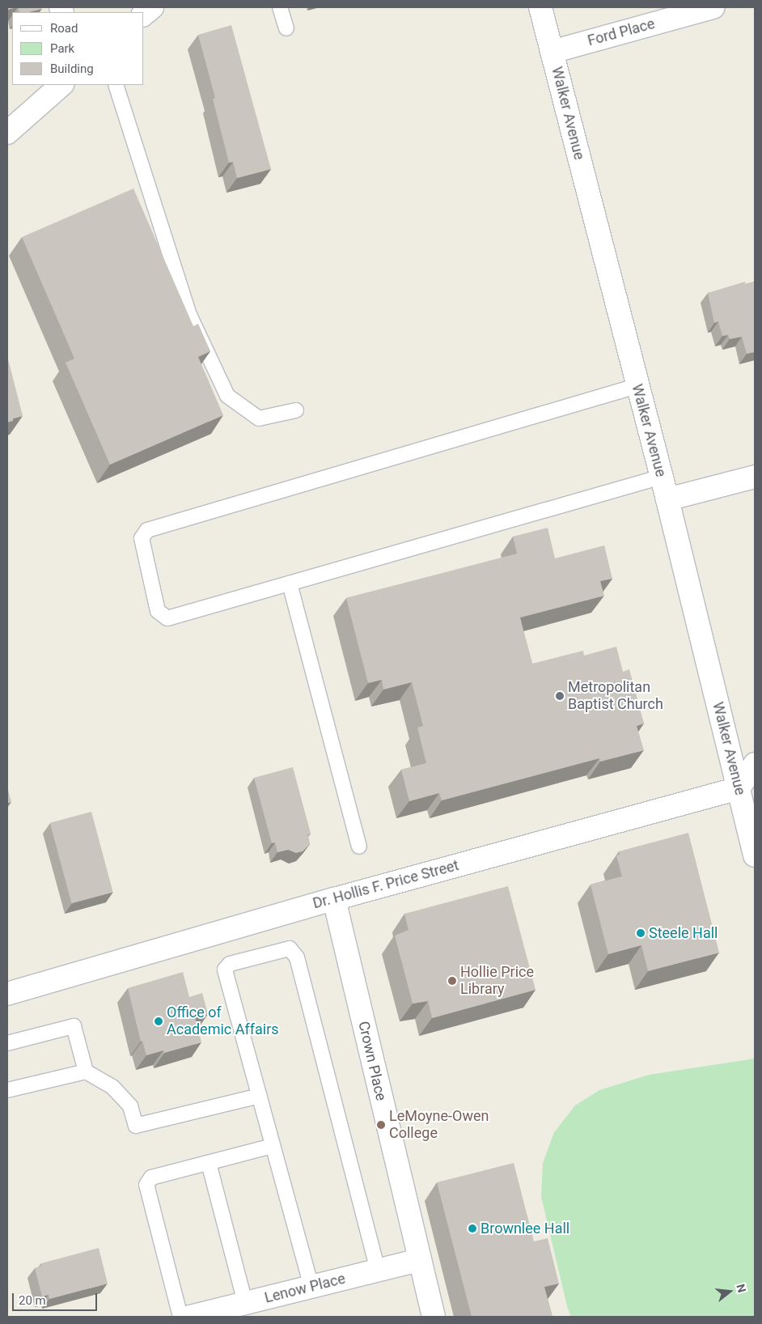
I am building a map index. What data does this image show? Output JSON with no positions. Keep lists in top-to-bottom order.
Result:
{
  "streets": {
    "street": [
      "Ford Place",
      "Walker Avenue",
      "Dr. Hollis F. Price Street",
      "Crown Place",
      "Lenow Place"
    ]
  },
  "crossings": [
    ["Ford Place", "Walker Avenue"],
    ["Walker Avenue", "Dr. Hollis F. Price Street"],
    ["Dr. Hollis F. Price Street", "Crown Place"],
    ["Crown Place", "Lenow Place"]
  ],
  "places": [
    "Metropolitan Baptist Church",
    "Steele Hall",
    "Hollie Price Library",
    "Office of Academic Affairs",
    "LeMoyne-Owen College",
    "Brownlee Hall"
  ],
  "legend": ["Road", "Park", "Building"],
  "scale_bar": "20 m",
  "north": "right"
}
